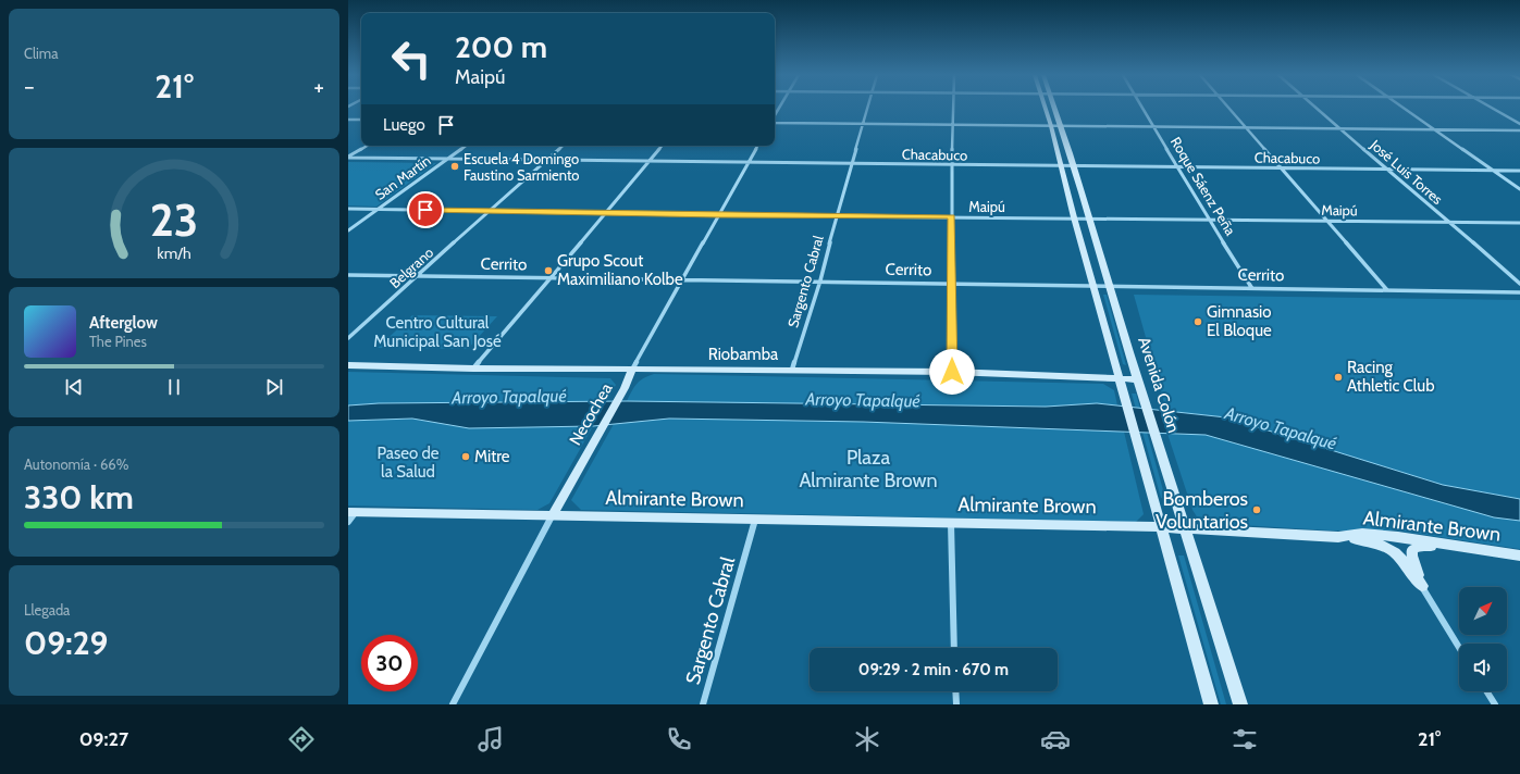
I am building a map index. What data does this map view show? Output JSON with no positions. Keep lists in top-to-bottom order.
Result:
{
  "streets": {
    "main road": [
      "Riobamba",
      "Avenida Colón",
      "Necochea",
      "Almirante Brown"
    ],
    "street": [
      "Chacabuco",
      "José Luis Torres",
      "San Martín",
      "Roque Sáenz Peña",
      "Maipú",
      "Cerrito",
      "Belgrano",
      "Sargento Cabral"
    ]
  },
  "crossings": [
    ["Chacabuco", "José Luis Torres"],
    ["Chacabuco", "San Martín"],
    ["Chacabuco", "Roque Sáenz Peña"],
    ["Chacabuco", "Belgrano"],
    ["Chacabuco", "Sargento Cabral"],
    ["Chacabuco", "Avenida Colón"],
    ["Chacabuco", "Necochea"],
    ["José Luis Torres", "Maipú"],
    ["San Martín", "Maipú"],
    ["Roque Sáenz Peña", "Maipú"],
    ["Roque Sáenz Peña", "Cerrito"],
    ["Maipú", "Belgrano"],
    ["Maipú", "Sargento Cabral"],
    ["Maipú", "Avenida Colón"],
    ["Maipú", "Necochea"],
    ["Cerrito", "Belgrano"],
    ["Cerrito", "Sargento Cabral"],
    ["Cerrito", "Avenida Colón"],
    ["Cerrito", "Necochea"],
    ["Sargento Cabral", "Riobamba"],
    ["Sargento Cabral", "Almirante Brown"],
    ["Riobamba", "Avenida Colón"],
    ["Riobamba", "Necochea"],
    ["Avenida Colón", "Almirante Brown"],
    ["Necochea", "Almirante Brown"]
  ],
  "water": ["Arroyo Tapalqué"],
  "parks": ["Centro Cultural Municipal San José", "Paseo de la Salud", "Plaza Almirante Brown"],
  "places": [
    "Escuela 4 Domingo Faustino Sarmiento",
    "Grupo Scout Maximiliano Kolbe",
    "Gimnasio El Bloque",
    "Racing Athletic Club",
    "Mitre",
    "Bomberos Voluntarios"
  ],
  "north": "top right",
  "page": {
    "tile": [
      "Clima",
      ["Autonomía · 66%", "330 km"],
      ["Llegada", "09:29"]
    ],
    "turn": ["200 m", "Maipú"],
    "heat": ["−", "21°", "+"],
    "then": "Luego",
    "song": ["Afterglow", "The Pines"],
    "limit": "30",
    "trip": "09:29 · 2 min · 670 m",
    "tabs": ["09:27", "21°"],
    "gauge": ["23", "km/h"]
  }
}
